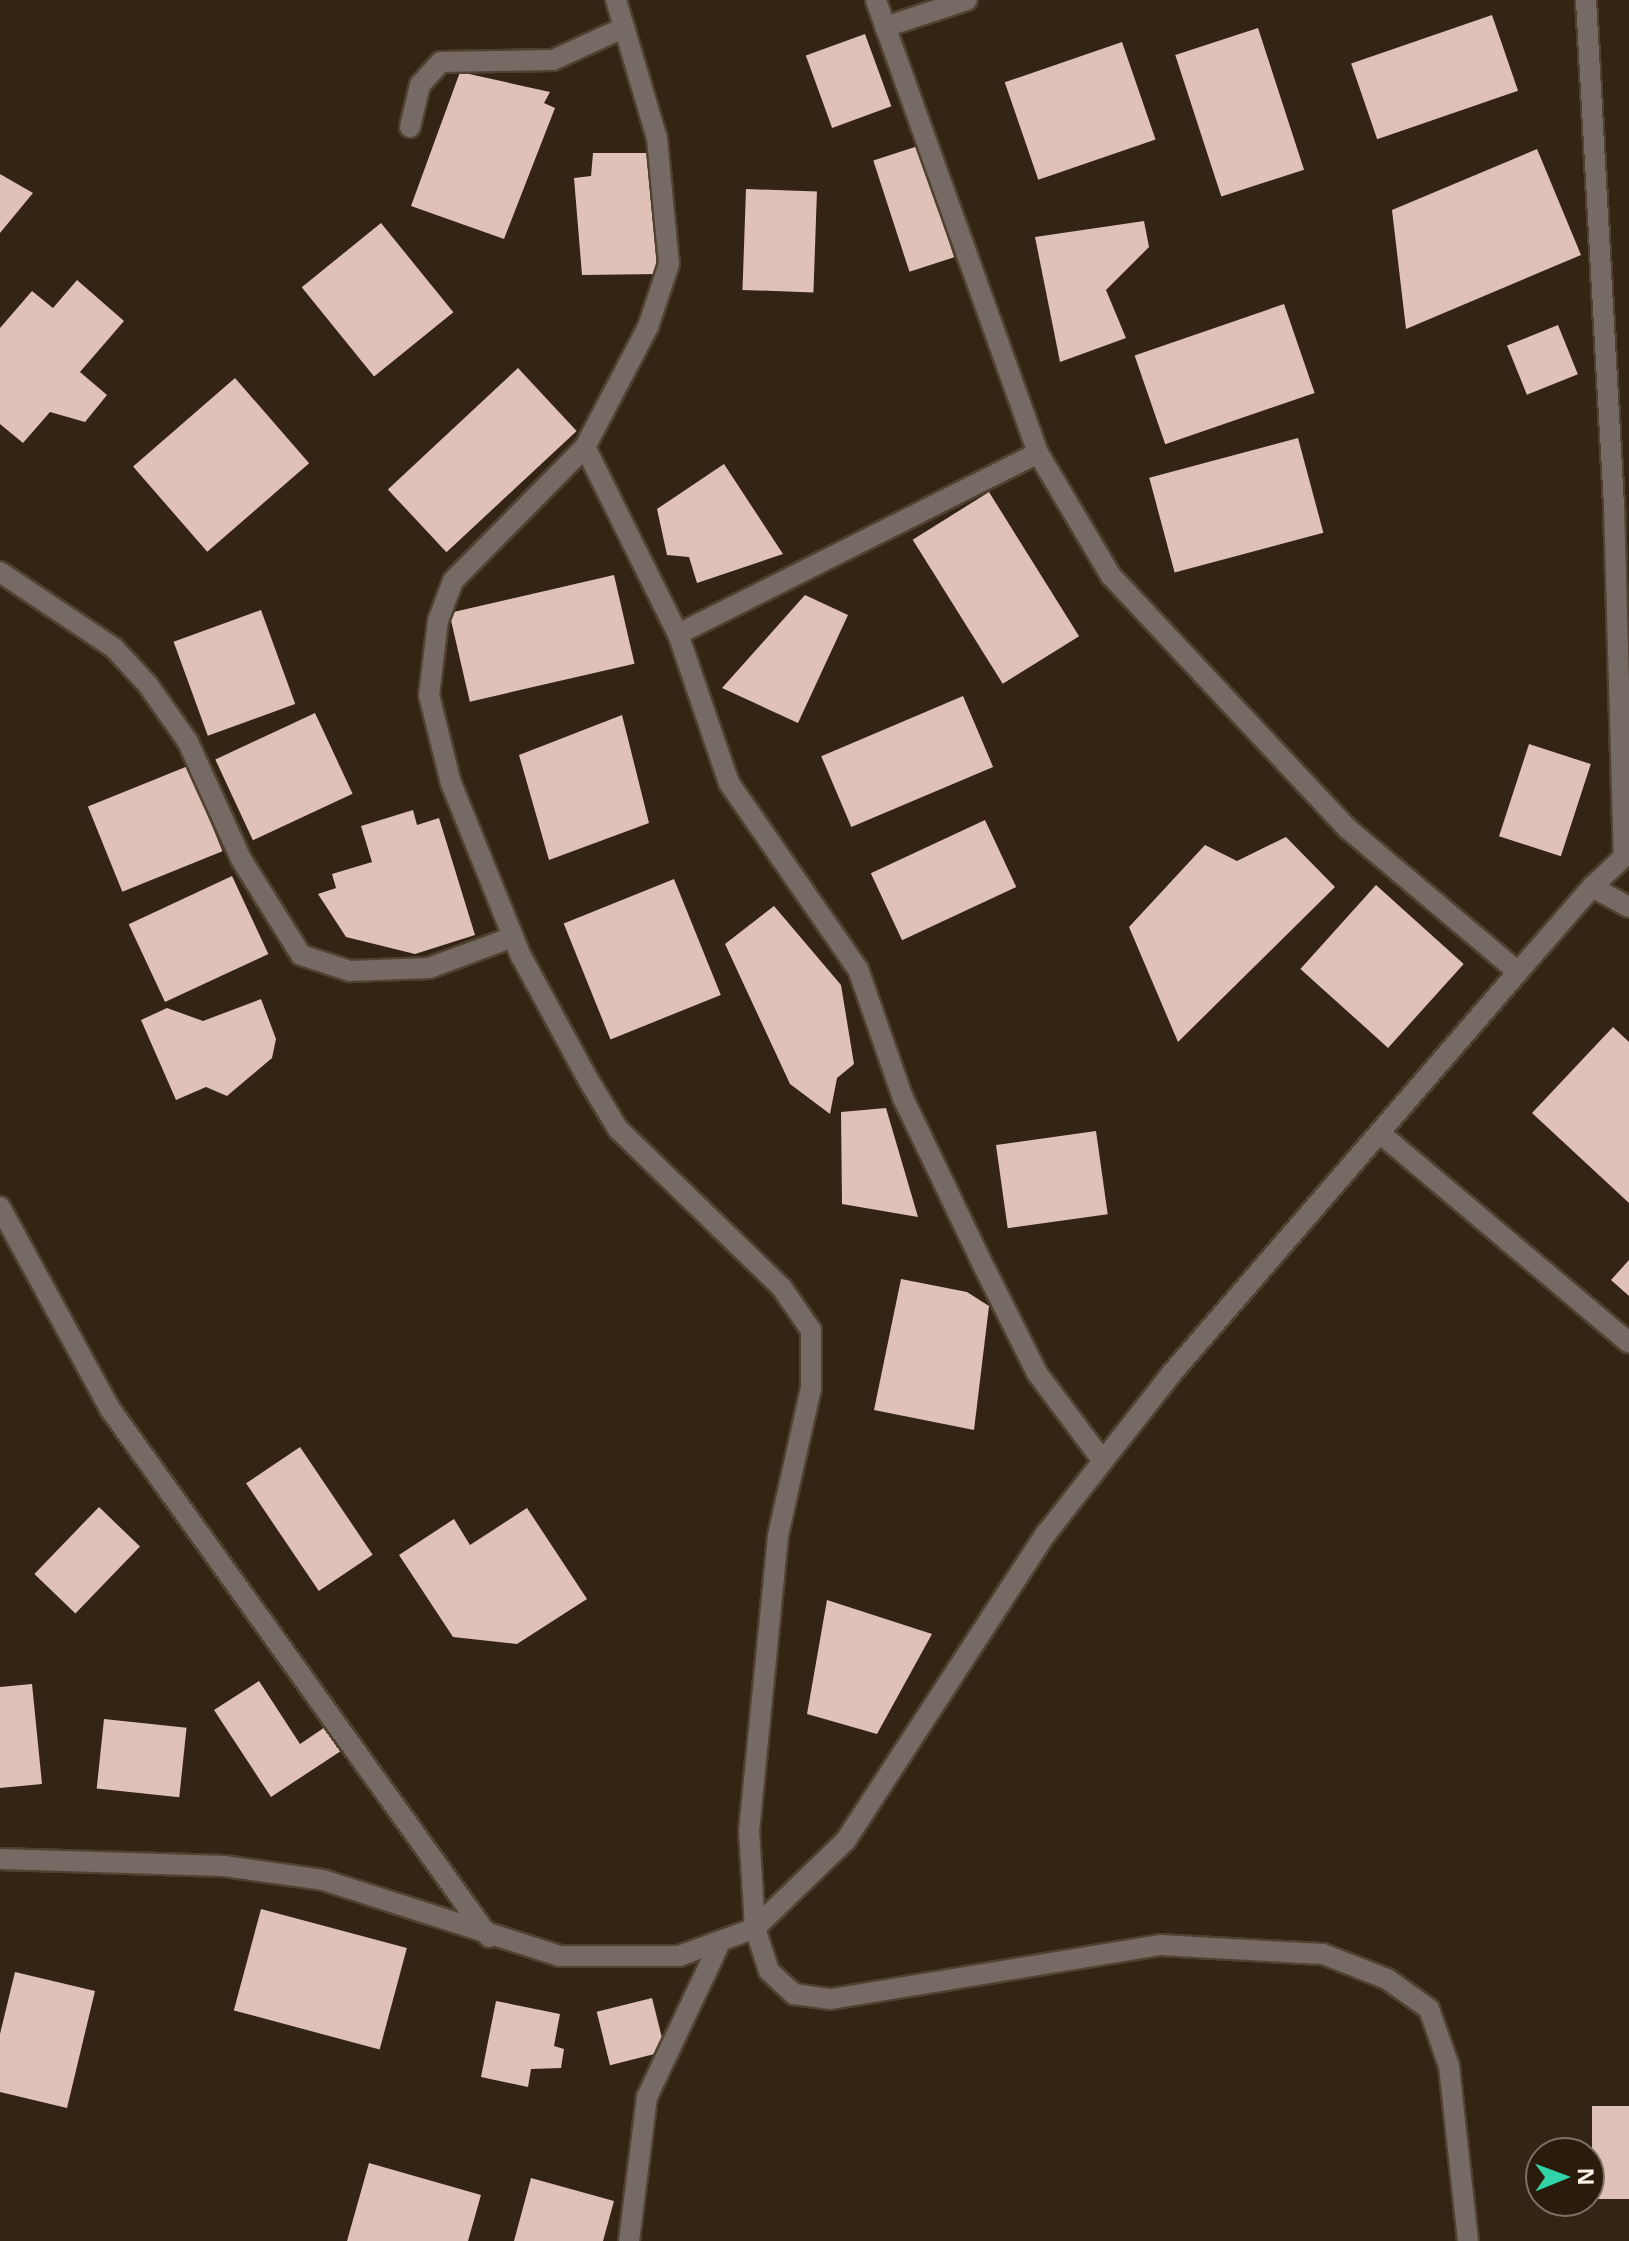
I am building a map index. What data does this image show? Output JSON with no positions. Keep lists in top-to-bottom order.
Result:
{
  "north": "right"
}
